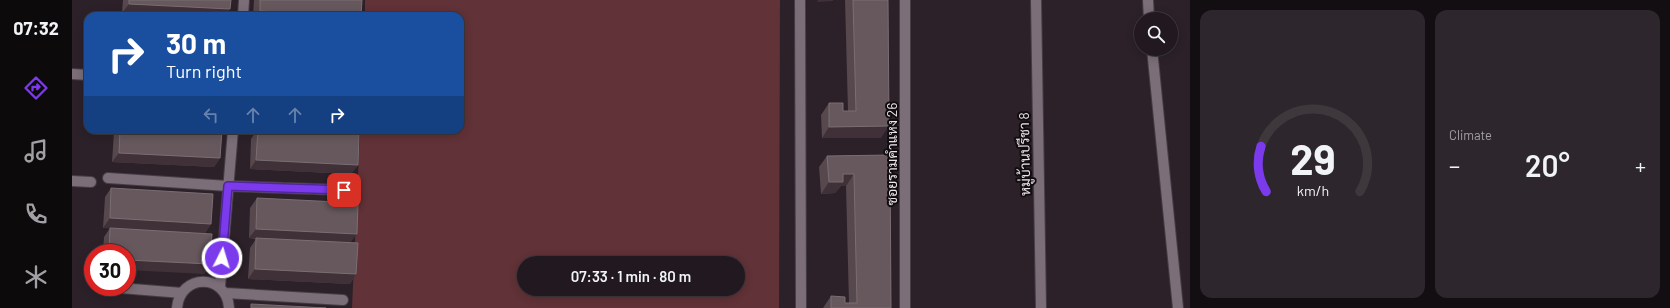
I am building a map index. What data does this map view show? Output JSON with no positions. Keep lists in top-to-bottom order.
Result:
{
  "streets": {
    "street": ["ซอยรามคำแหง 26", "หมู่บ้านปรีชา 8"]
  },
  "page": {
    "tabs": "07:32",
    "tile": "Climate",
    "turn": ["30 m", "Turn right"],
    "heat": ["−", "20°", "+"],
    "limit": "30",
    "trip": "07:33 · 1 min · 80 m",
    "gauge": ["29", "km/h"]
  }
}
